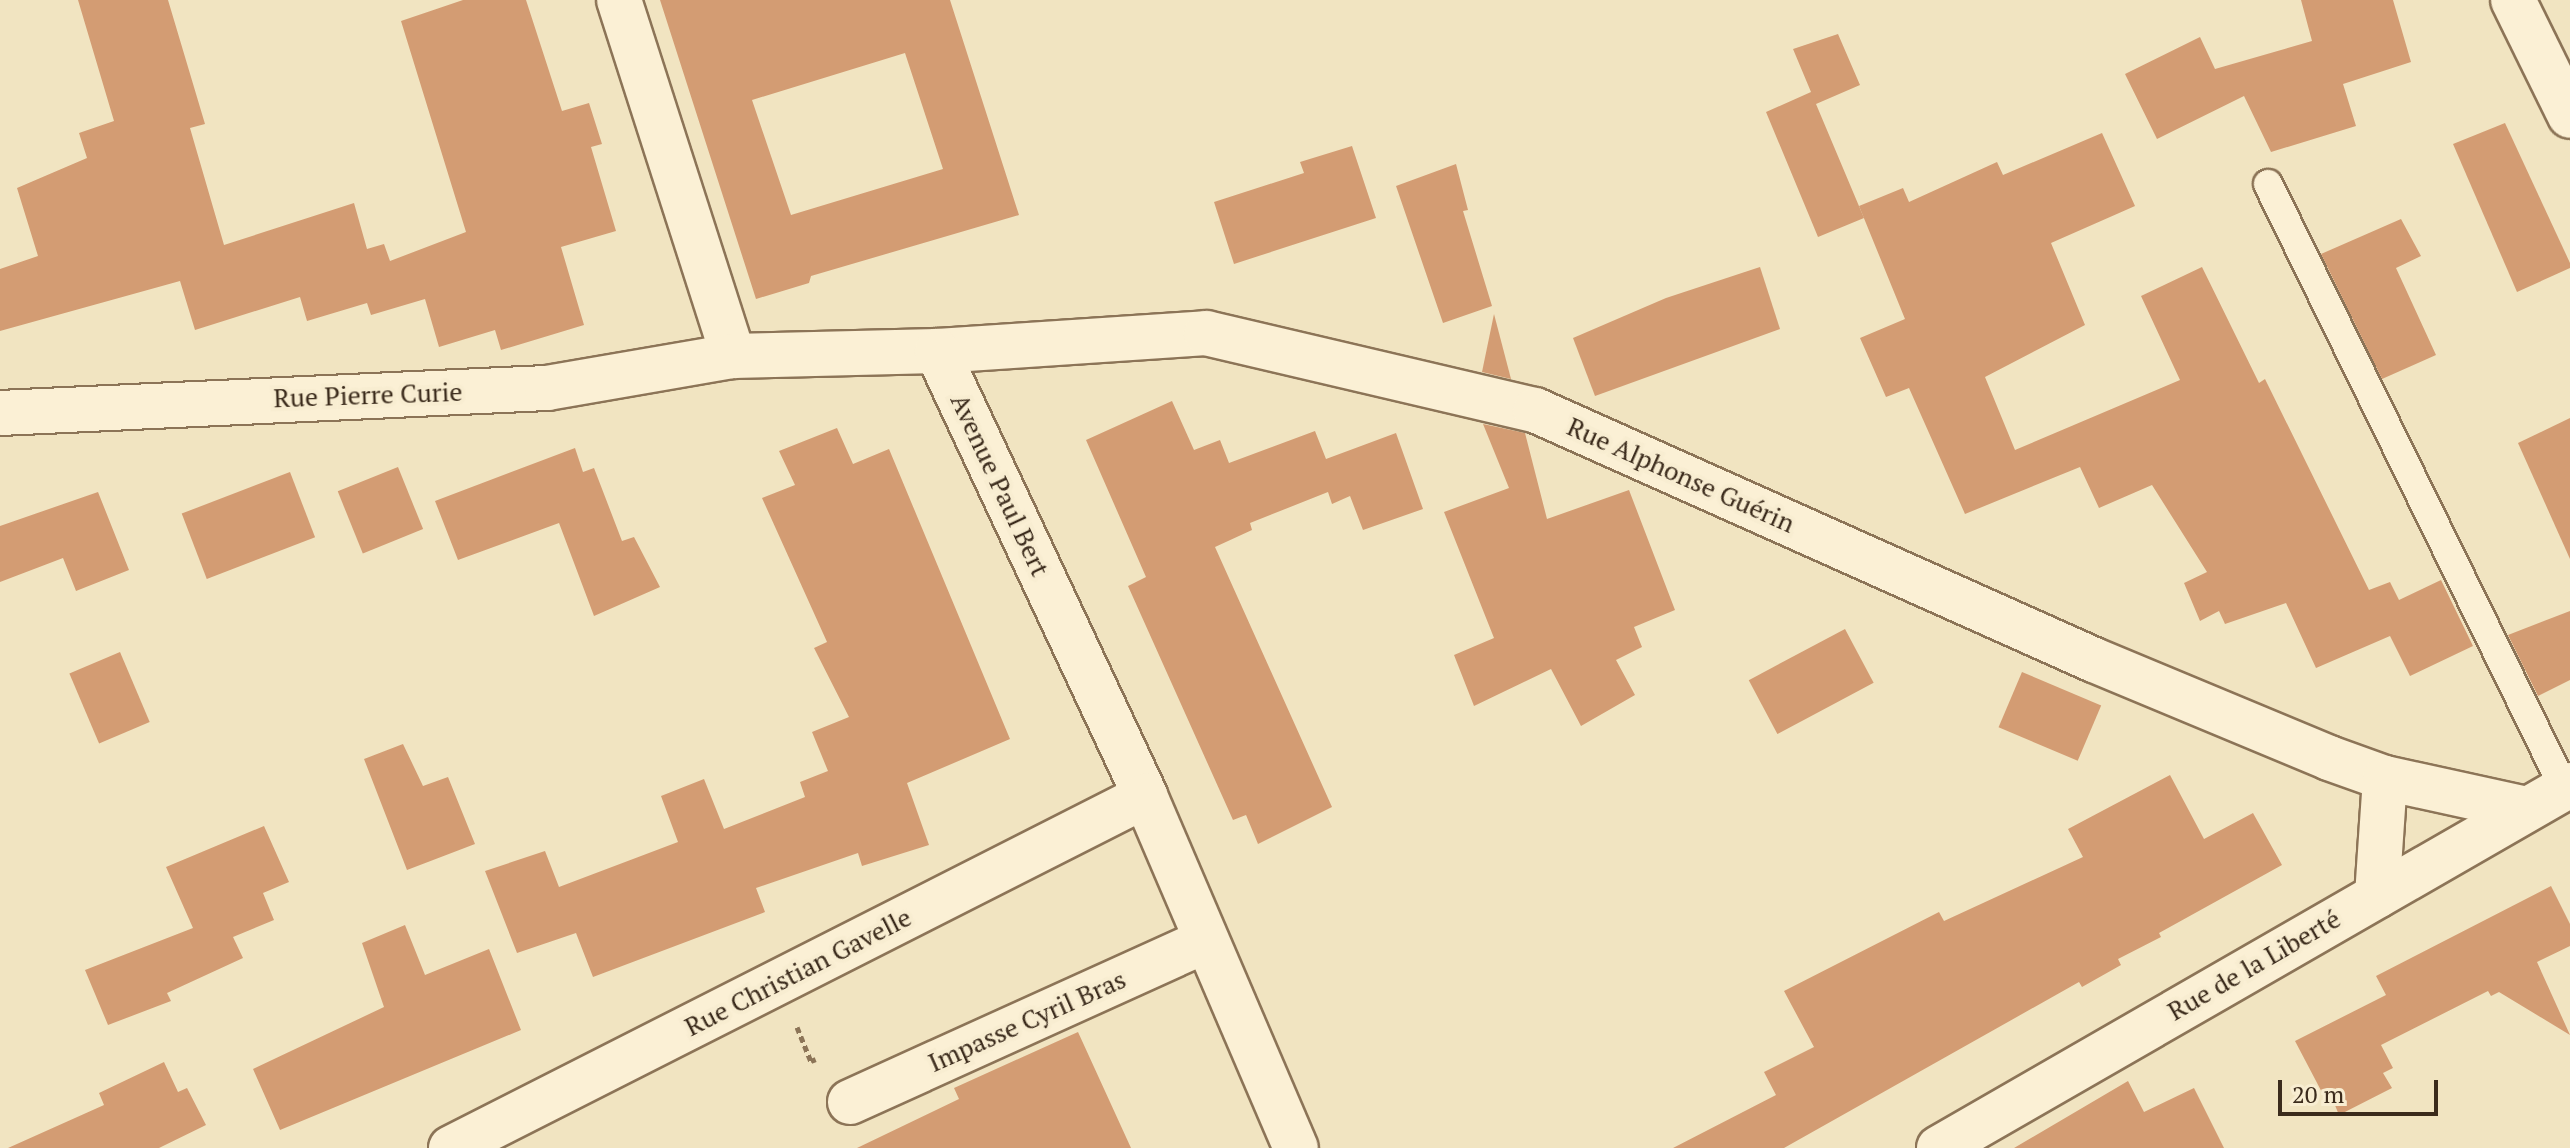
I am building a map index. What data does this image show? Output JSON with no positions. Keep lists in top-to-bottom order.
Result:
{
  "streets": {
    "street": [
      "Rue Pierre Curie",
      "Rue Alphonse Guérin",
      "Avenue Paul Bert",
      "Rue de la Liberté",
      "Rue Christian Gavelle",
      "Impasse Cyril Bras"
    ]
  },
  "crossings": [
    ["Rue Alphonse Guérin", "Avenue Paul Bert"],
    ["Rue Alphonse Guérin", "Rue de la Liberté"],
    ["Avenue Paul Bert", "Rue Christian Gavelle"],
    ["Avenue Paul Bert", "Impasse Cyril Bras"]
  ],
  "scale_bar": "20 m"
}
